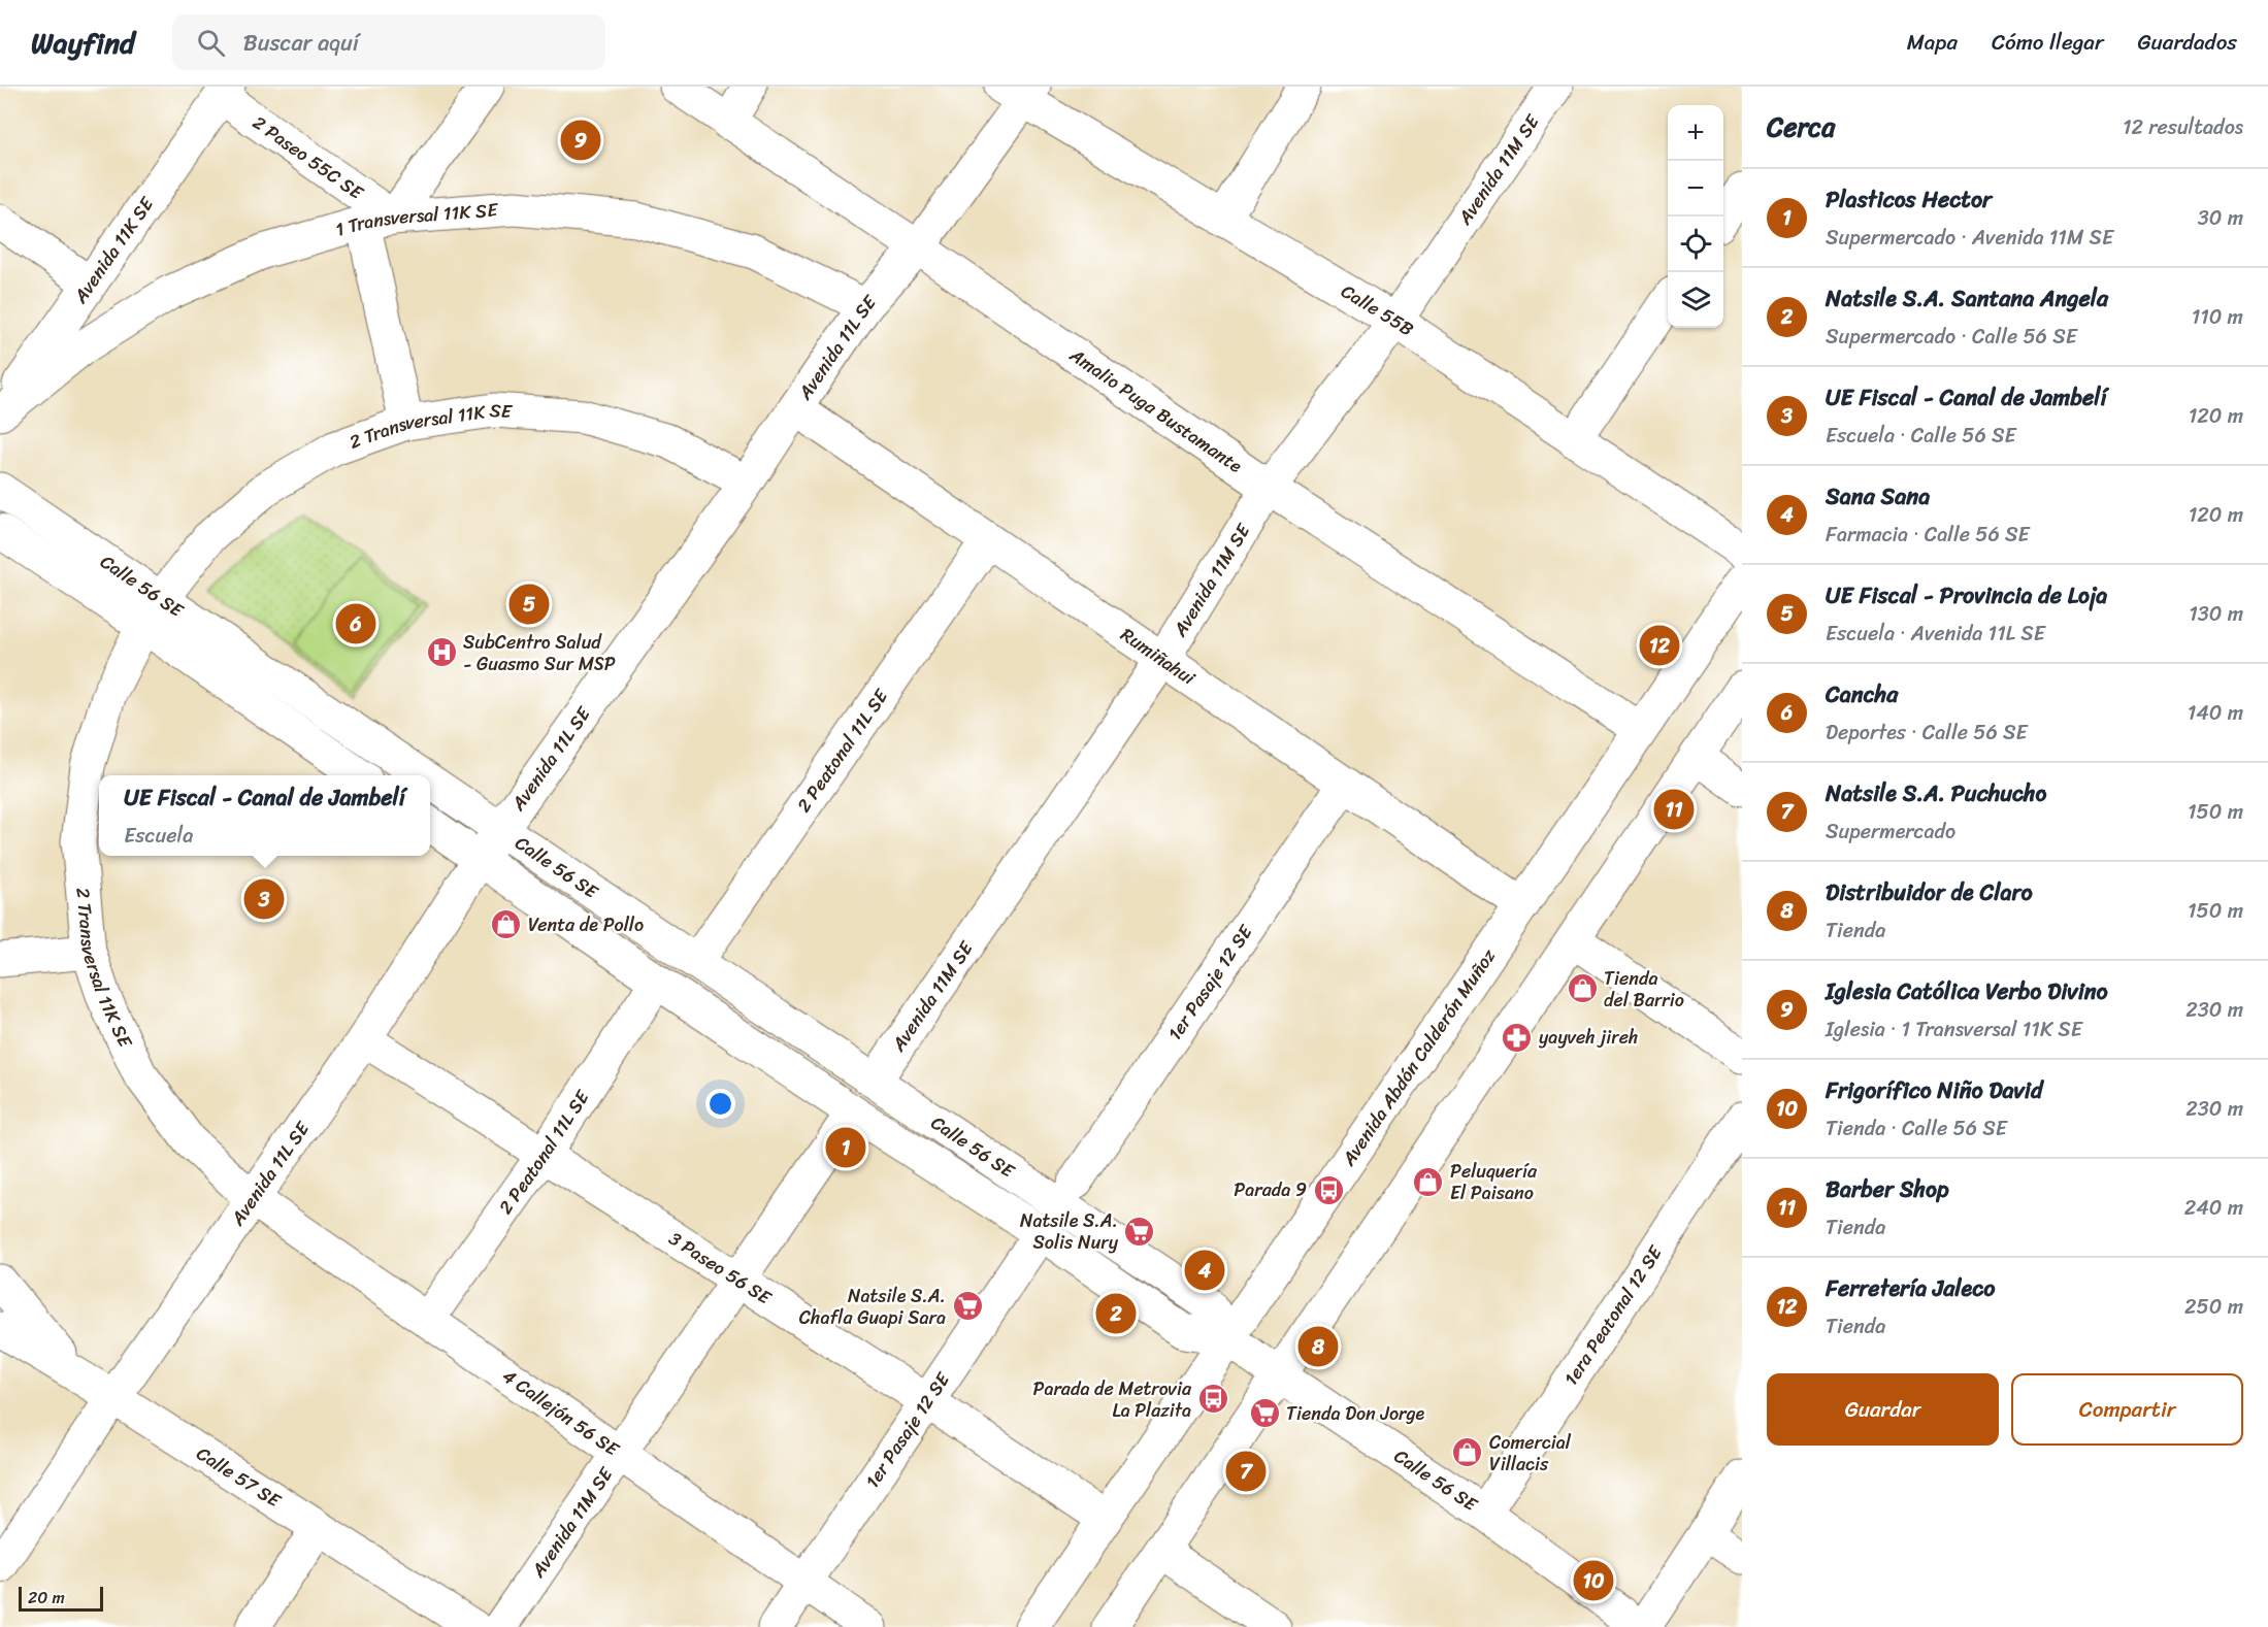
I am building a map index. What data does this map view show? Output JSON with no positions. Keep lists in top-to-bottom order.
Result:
{
  "streets": {
    "street": [
      "2 Paseo 55C SE",
      "Avenida 11M SE",
      "1 Transversal 11K SE",
      "Avenida 11K SE",
      "Calle 55B",
      "Avenida 11L SE",
      "Amalio Puga Bustamante",
      "2 Transversal 11K SE",
      "Calle 56 SE",
      "Rumiñahui",
      "2 Peatonal 11L SE",
      "1er Pasaje 12 SE",
      "Avenida Abdón Calderón Muñoz",
      "3 Paseo 56 SE",
      "1era Peatonal 12 SE",
      "4 Callejón 56 SE",
      "Calle 57 SE"
    ]
  },
  "crossings": [
    ["2 Paseo 55C SE", "1 Transversal 11K SE"],
    ["2 Paseo 55C SE", "Avenida 11K SE"],
    ["2 Paseo 55C SE", "2 Transversal 11K SE"],
    ["Avenida 11M SE", "Calle 55B"],
    ["Avenida 11M SE", "Amalio Puga Bustamante"],
    ["Avenida 11M SE", "Calle 56 SE"],
    ["Avenida 11M SE", "Rumiñahui"],
    ["Avenida 11M SE", "3 Paseo 56 SE"],
    ["Avenida 11M SE", "4 Callejón 56 SE"],
    ["1 Transversal 11K SE", "Avenida 11K SE"],
    ["1 Transversal 11K SE", "Avenida 11L SE"],
    ["Calle 55B", "Avenida 11L SE"],
    ["Avenida 11L SE", "Amalio Puga Bustamante"],
    ["Avenida 11L SE", "2 Transversal 11K SE"],
    ["Avenida 11L SE", "Calle 56 SE"],
    ["Avenida 11L SE", "Rumiñahui"],
    ["Avenida 11L SE", "3 Paseo 56 SE"],
    ["Avenida 11L SE", "4 Callejón 56 SE"],
    ["Avenida 11L SE", "Calle 57 SE"],
    ["Amalio Puga Bustamante", "Avenida Abdón Calderón Muñoz"],
    ["2 Transversal 11K SE", "Calle 56 SE"],
    ["2 Transversal 11K SE", "4 Callejón 56 SE"],
    ["Calle 56 SE", "2 Peatonal 11L SE"],
    ["Calle 56 SE", "1er Pasaje 12 SE"],
    ["Calle 56 SE", "Avenida Abdón Calderón Muñoz"],
    ["Calle 56 SE", "1era Peatonal 12 SE"],
    ["Rumiñahui", "2 Peatonal 11L SE"],
    ["Rumiñahui", "1er Pasaje 12 SE"],
    ["Rumiñahui", "Avenida Abdón Calderón Muñoz"],
    ["2 Peatonal 11L SE", "3 Paseo 56 SE"],
    ["2 Peatonal 11L SE", "4 Callejón 56 SE"],
    ["1er Pasaje 12 SE", "3 Paseo 56 SE"],
    ["1er Pasaje 12 SE", "4 Callejón 56 SE"],
    ["Avenida Abdón Calderón Muñoz", "3 Paseo 56 SE"]
  ],
  "places": {
    "hospital": ["SubCentro Salud - Guasmo Sur MSP"],
    "shop": [
      "Venta de Pollo",
      "Tienda del Barrio",
      "Peluquería El Paisano",
      "Comercial Villacis"
    ],
    "pharmacy": ["yayveh jireh"],
    "bus stop": ["Parada 9", "Parada de Metrovia La Plazita"],
    "supermarket": ["Natsile S.A. Solis Nury", "Natsile S.A. Chafla Guapi Sara", "Tienda Don Jorge"]
  },
  "scale_bar": "20 m",
  "page": {
    "header": "Wayfind",
    "search": "Buscar aquí",
    "nav": ["Mapa", "Cómo llegar", "Guardados"],
    "heading": ["Cerca", "12 resultados"],
    "map_buttons": ["+", "−"],
    "pins": [
      "9",
      "5",
      "6",
      "12",
      "11",
      "3",
      "1",
      "4",
      "2",
      "8",
      "7",
      "10"
    ],
    "list": [
      {
        "mark": "1",
        "name": "Plasticos Hector",
        "note": "Supermercado · Avenida 11M SE",
        "value": "30 m"
      },
      {
        "mark": "2",
        "name": "Natsile S.A. Santana Angela",
        "note": "Supermercado · Calle 56 SE",
        "value": "110 m"
      },
      {
        "mark": "3",
        "name": "UE Fiscal - Canal de Jambelí",
        "note": "Escuela · Calle 56 SE",
        "value": "120 m"
      },
      {
        "mark": "4",
        "name": "Sana Sana",
        "note": "Farmacia · Calle 56 SE",
        "value": "120 m"
      },
      {
        "mark": "5",
        "name": "UE Fiscal - Provincia de Loja",
        "note": "Escuela · Avenida 11L SE",
        "value": "130 m"
      },
      {
        "mark": "6",
        "name": "Cancha",
        "note": "Deportes · Calle 56 SE",
        "value": "140 m"
      },
      {
        "mark": "7",
        "name": "Natsile S.A. Puchucho",
        "note": "Supermercado",
        "value": "150 m"
      },
      {
        "mark": "8",
        "name": "Distribuidor de Claro",
        "note": "Tienda",
        "value": "150 m"
      },
      {
        "mark": "9",
        "name": "Iglesia Católica Verbo Divino",
        "note": "Iglesia · 1 Transversal 11K SE",
        "value": "230 m"
      },
      {
        "mark": "10",
        "name": "Frigorífico Niño David",
        "note": "Tienda · Calle 56 SE",
        "value": "230 m"
      },
      {
        "mark": "11",
        "name": "Barber Shop",
        "note": "Tienda",
        "value": "240 m"
      },
      {
        "mark": "12",
        "name": "Ferretería Jaleco",
        "note": "Tienda",
        "value": "250 m"
      }
    ],
    "popup": ["UE Fiscal - Canal de Jambelí", "Escuela"],
    "buttons": ["Guardar", "Compartir"],
    "scale": "20 m"
  }
}
